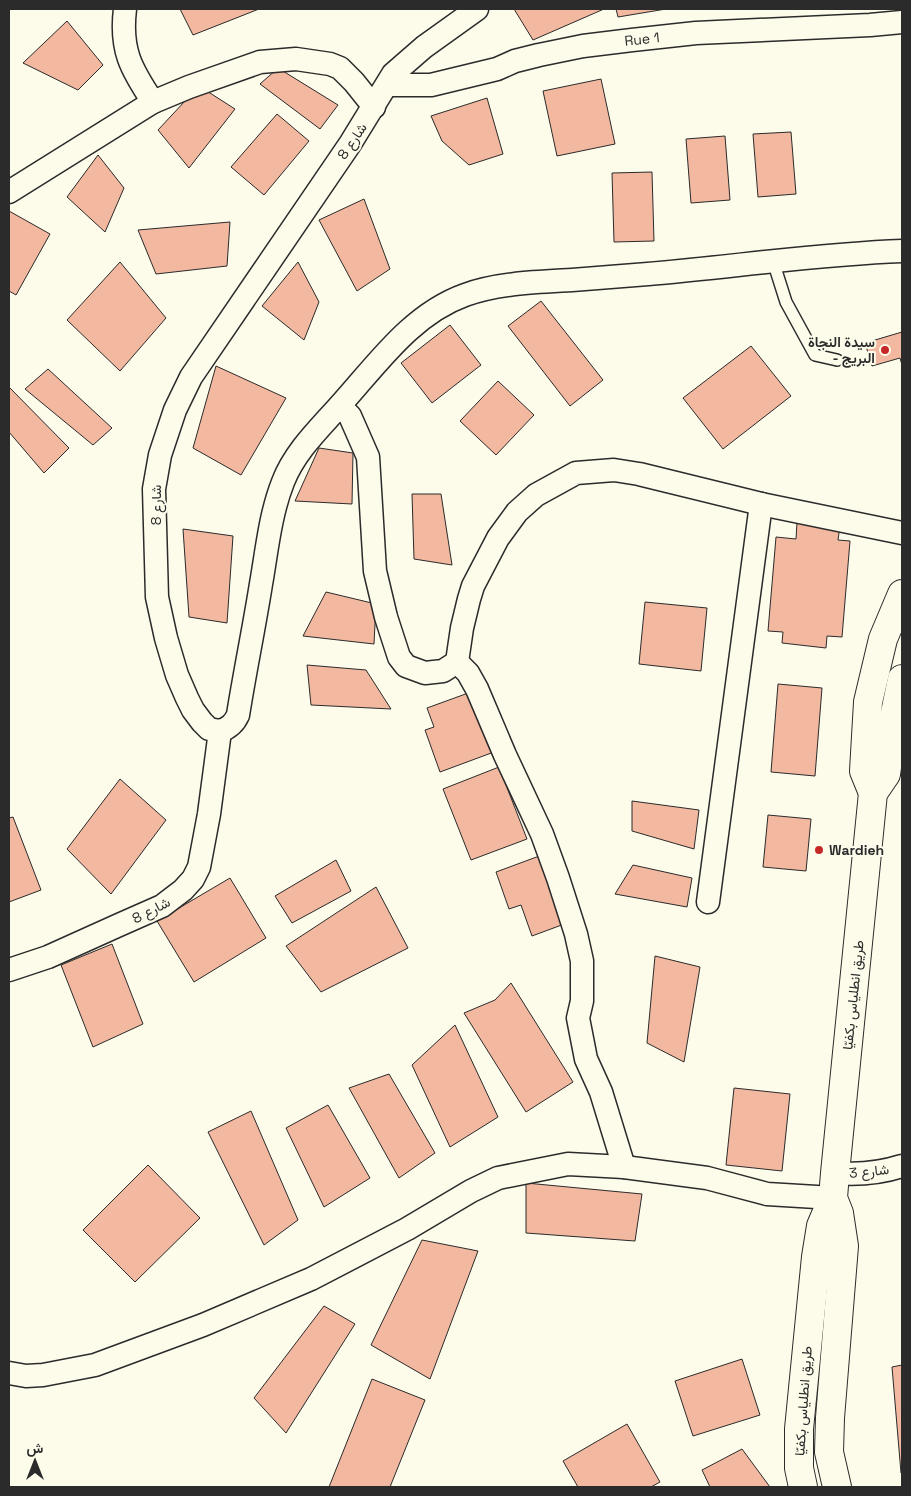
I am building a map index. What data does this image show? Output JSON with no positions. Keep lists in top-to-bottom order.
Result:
{
  "streets": {
    "highway": ["طريق انطلياس بكفيّا"],
    "street": ["Rue 1", "شارع 8", "شارع 3"]
  },
  "crossings": [
    ["Rue 1", "شارع 8"],
    ["طريق انطلياس بكفيّا", "شارع 3"]
  ],
  "places": ["سيدة النجاة - البريج", "Wardieh"],
  "north": "top"
}
